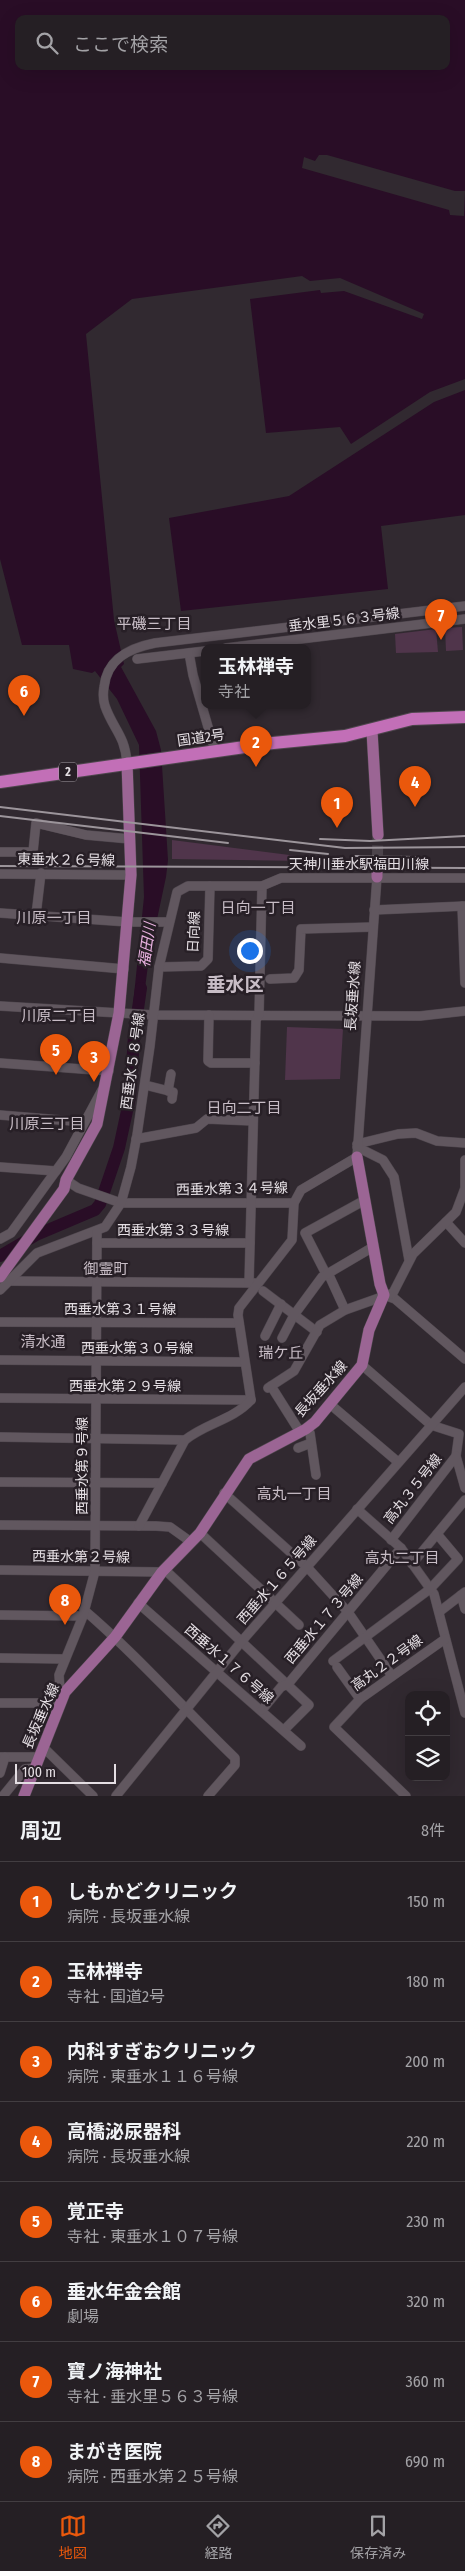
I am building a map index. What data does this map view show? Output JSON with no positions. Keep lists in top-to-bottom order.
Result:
{
  "streets": {
    "highway": ["国道2号", "2"],
    "main road": ["長坂垂水線"],
    "street": [
      "垂水里５６３号線",
      "東垂水２６号線",
      "天神川垂水駅福田川線",
      "日向線",
      "西垂水５８号線",
      "西垂水第３４号線",
      "西垂水第３３号線",
      "西垂水第３１号線",
      "西垂水第３０号線",
      "西垂水第２９号線",
      "西垂水第９号線",
      "高丸３５号線",
      "西垂水第２号線",
      "西垂水１６５号線",
      "西垂水１７３号線",
      "高丸２２号線",
      "西垂水１７６号線"
    ]
  },
  "crossings": [
    ["天神川垂水駅福田川線", "日向線"],
    ["天神川垂水駅福田川線", "長坂垂水線"],
    ["天神川垂水駅福田川線", "西垂水５８号線"],
    ["日向線", "西垂水５８号線"],
    ["長坂垂水線", "西垂水第３４号線"],
    ["長坂垂水線", "西垂水第９号線"],
    ["長坂垂水線", "西垂水第２号線"],
    ["長坂垂水線", "西垂水１７６号線"],
    ["西垂水５８号線", "西垂水第３４号線"],
    ["西垂水５８号線", "西垂水第９号線"],
    ["西垂水第３３号線", "西垂水第９号線"],
    ["西垂水第３１号線", "西垂水第９号線"],
    ["西垂水第３０号線", "西垂水第９号線"],
    ["西垂水第２９号線", "西垂水第９号線"],
    ["西垂水第９号線", "西垂水第２号線"],
    ["西垂水１６５号線", "西垂水１７６号線"],
    ["西垂水１７３号線", "西垂水１７６号線"]
  ],
  "districts": [
    "平磯三丁目",
    "日向一丁目",
    "川原一丁目",
    "垂水区",
    "川原二丁目",
    "日向二丁目",
    "川原三丁目",
    "御霊町",
    "清水通",
    "瑞ケ丘",
    "高丸一丁目",
    "高丸二丁目"
  ],
  "water": ["福田川"],
  "scale_bar": "100 m",
  "page": {
    "search": "ここで検索",
    "pins": [
      "7",
      "6",
      "2",
      "4",
      "1",
      "5",
      "3",
      "8"
    ],
    "popup": ["玉林禅寺", "寺社"],
    "scale": "100 m",
    "heading": ["周辺", "8件"],
    "list": [
      {
        "mark": "1",
        "name": "しもかどクリニック",
        "note": "病院 · 長坂垂水線",
        "value": "150 m"
      },
      {
        "mark": "2",
        "name": "玉林禅寺",
        "note": "寺社 · 国道2号",
        "value": "180 m"
      },
      {
        "mark": "3",
        "name": "内科すぎおクリニック",
        "note": "病院 · 東垂水１１６号線",
        "value": "200 m"
      },
      {
        "mark": "4",
        "name": "高橋泌尿器科",
        "note": "病院 · 長坂垂水線",
        "value": "220 m"
      },
      {
        "mark": "5",
        "name": "覚正寺",
        "note": "寺社 · 東垂水１０７号線",
        "value": "230 m"
      },
      {
        "mark": "6",
        "name": "垂水年金会館",
        "note": "劇場",
        "value": "320 m"
      },
      {
        "mark": "7",
        "name": "寶ノ海神社",
        "note": "寺社 · 垂水里５６３号線",
        "value": "360 m"
      },
      {
        "mark": "8",
        "name": "まがき医院",
        "note": "病院 · 西垂水第２５号線",
        "value": "690 m"
      }
    ],
    "nav": ["地図", "経路", "保存済み"]
  }
}
